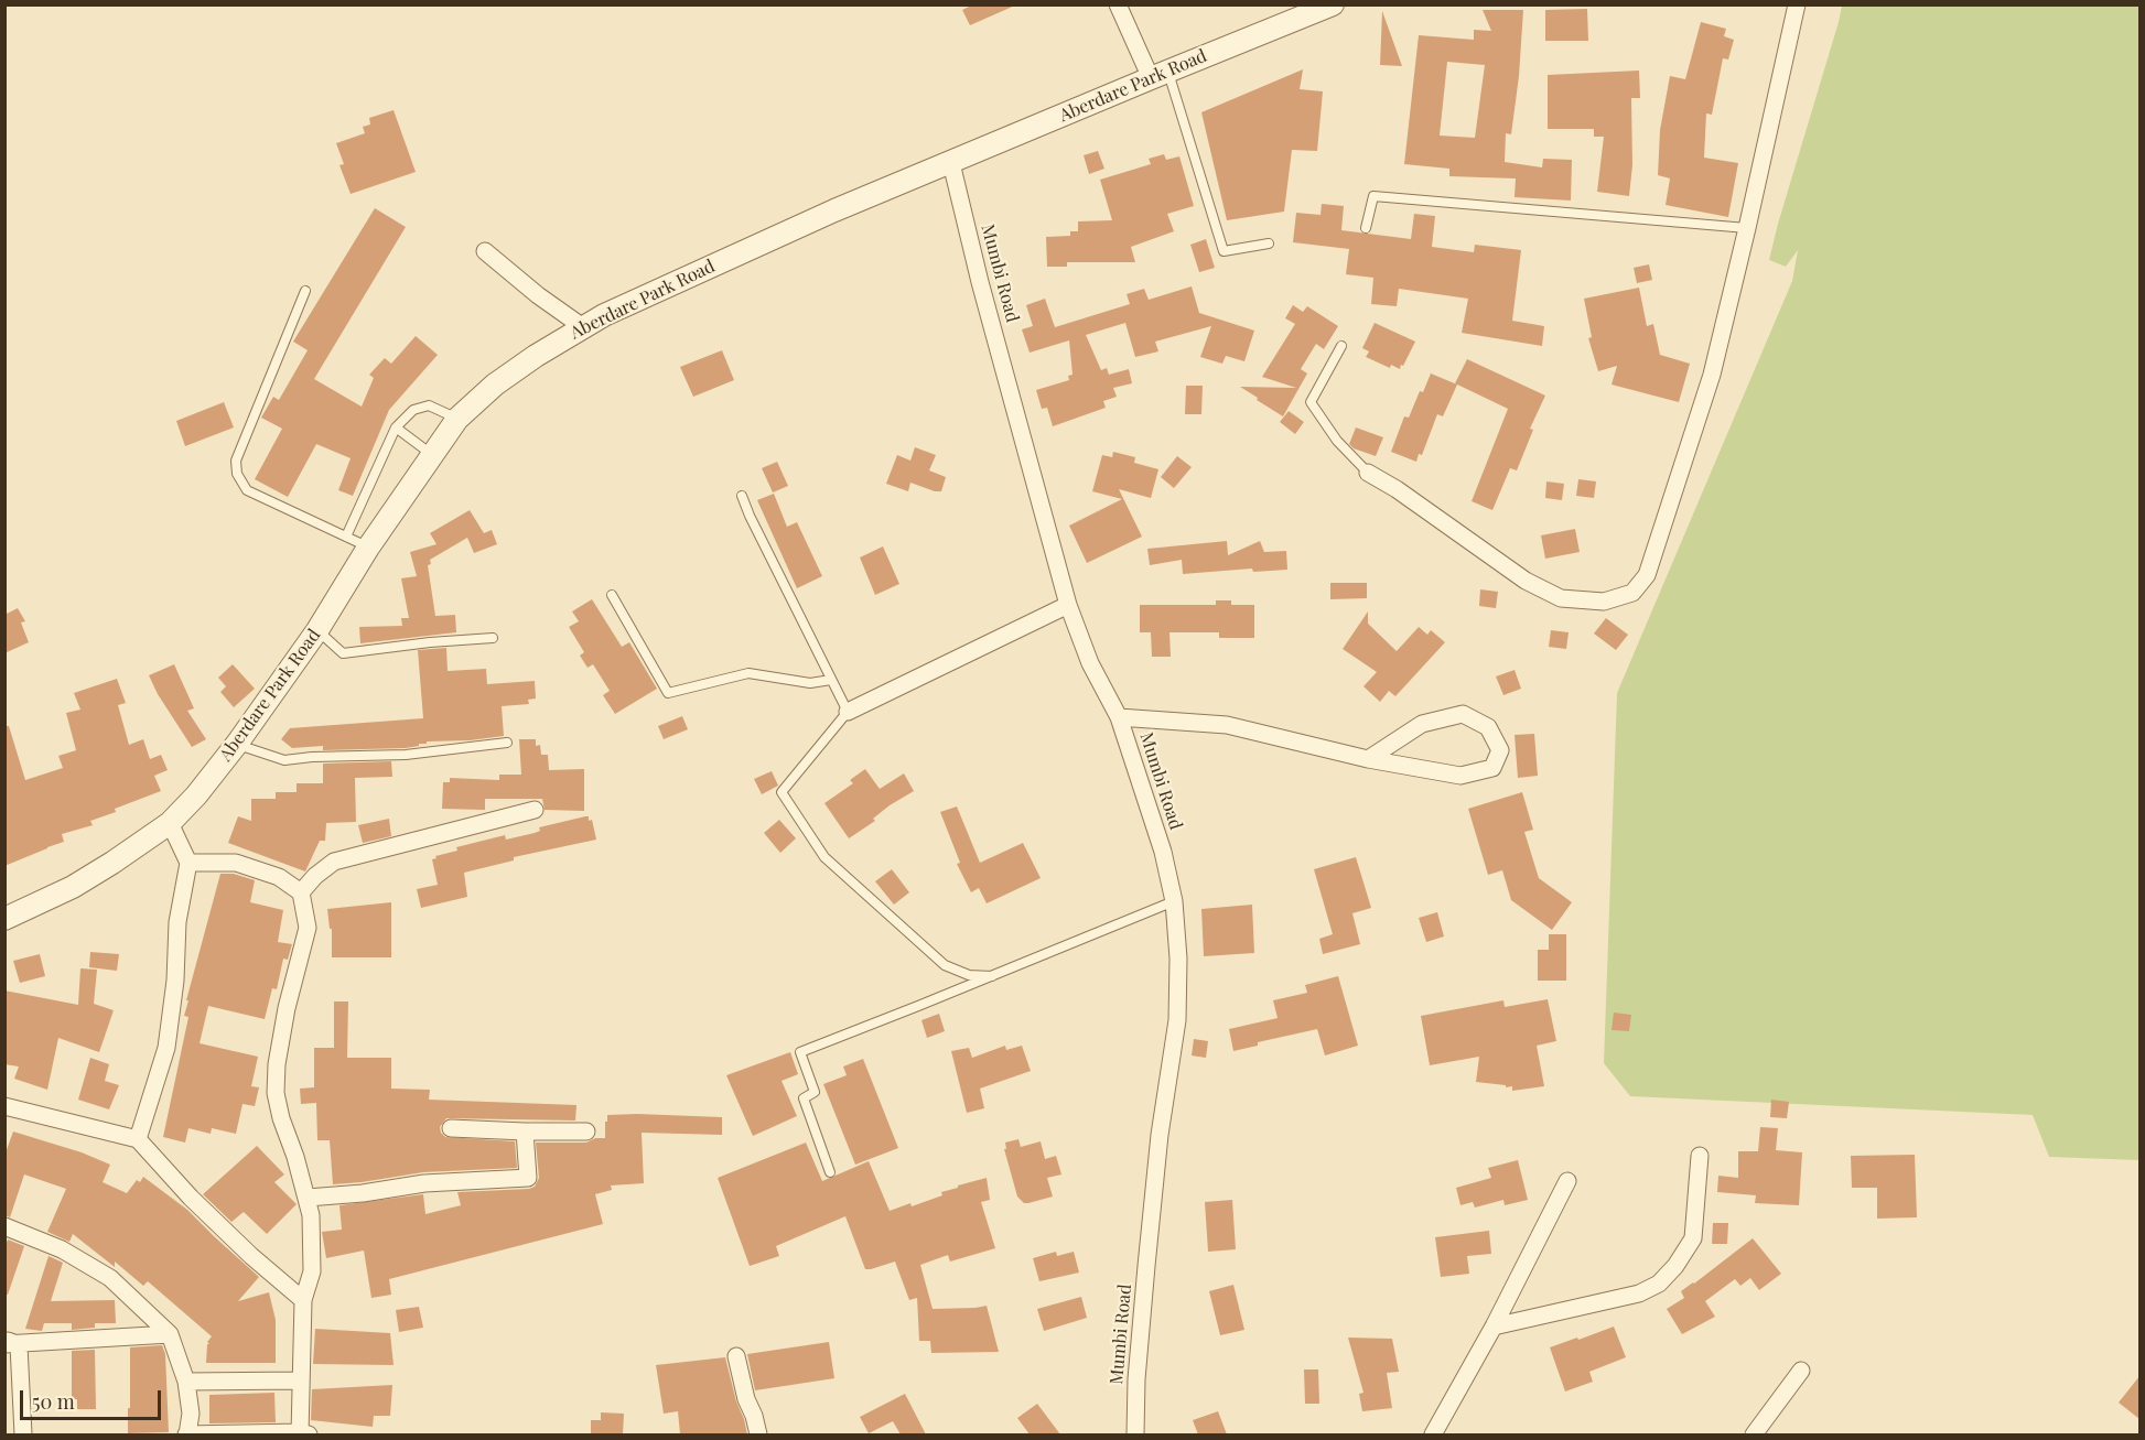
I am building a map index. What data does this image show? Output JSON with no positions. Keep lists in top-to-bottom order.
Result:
{
  "streets": {
    "street": ["Aberdare Park Road", "Mumbi Road"]
  },
  "crossings": [
    ["Aberdare Park Road", "Mumbi Road"]
  ],
  "scale_bar": "50 m"
}
